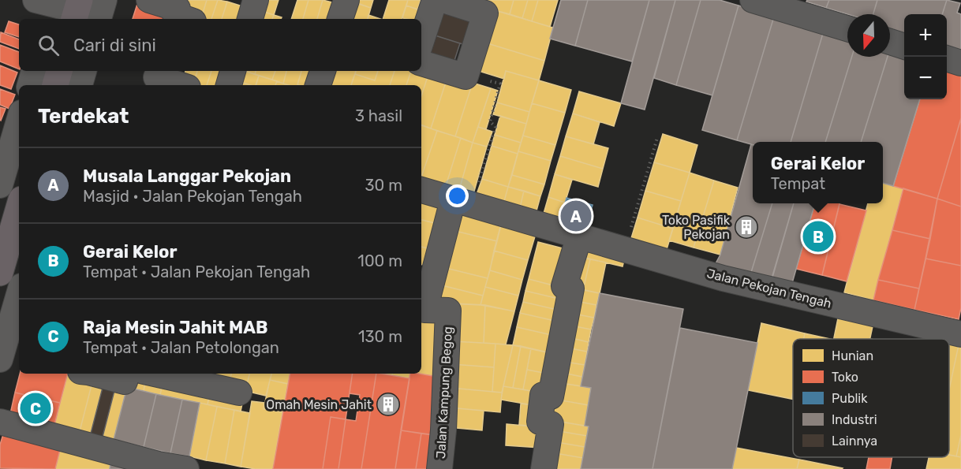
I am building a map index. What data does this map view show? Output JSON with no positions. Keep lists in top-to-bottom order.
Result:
{
  "streets": {
    "street": ["Jalan Pekojan Tengah", "Jalan Kampung Begog"]
  },
  "crossings": [
    ["Jalan Pekojan Tengah", "Jalan Kampung Begog"]
  ],
  "places": {
    "building": ["Toko Pasifik Pekojan", "Omah Mesin Jahit"]
  },
  "legend": [
    "Hunian",
    "Toko",
    "Publik",
    "Industri",
    "Lainnya"
  ],
  "north": "bottom",
  "page": {
    "map_buttons": ["+", "−"],
    "search": "Cari di sini",
    "heading": ["Terdekat", "3 hasil"],
    "popup": ["Gerai Kelor", "Tempat"],
    "list": [
      {
        "mark": "A",
        "name": "Musala Langgar Pekojan",
        "note": "Masjid · Jalan Pekojan Tengah",
        "value": "30 m"
      },
      {
        "mark": "B",
        "name": "Gerai Kelor",
        "note": "Tempat · Jalan Pekojan Tengah",
        "value": "100 m"
      },
      {
        "mark": "C",
        "name": "Raja Mesin Jahit MAB",
        "note": "Tempat · Jalan Petolongan",
        "value": "130 m"
      }
    ],
    "pins": ["A", "B", "C"]
  }
}
